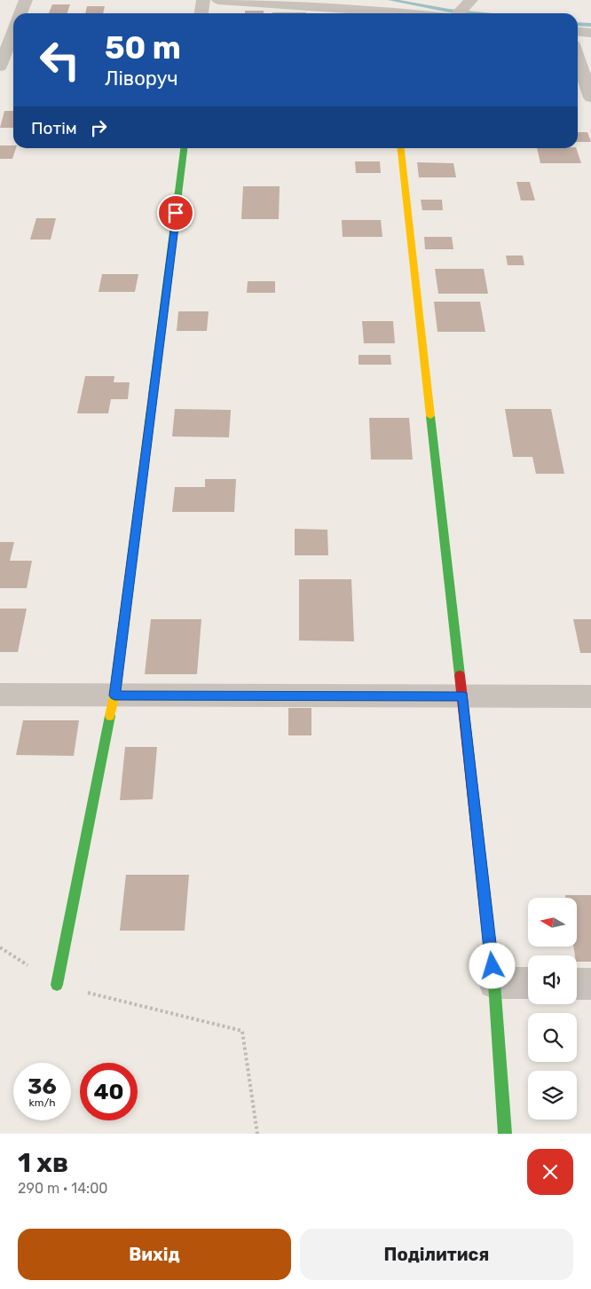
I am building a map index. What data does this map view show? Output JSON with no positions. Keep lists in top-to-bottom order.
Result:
{
  "north": "left",
  "page": {
    "turn": ["50 m", "Ліворуч"],
    "then": "Потім",
    "speed": "36 km/h",
    "limit": "40",
    "heading": ["1 хв", "290 m · 14:00"],
    "buttons": ["Вихід", "Поділитися"]
  }
}
